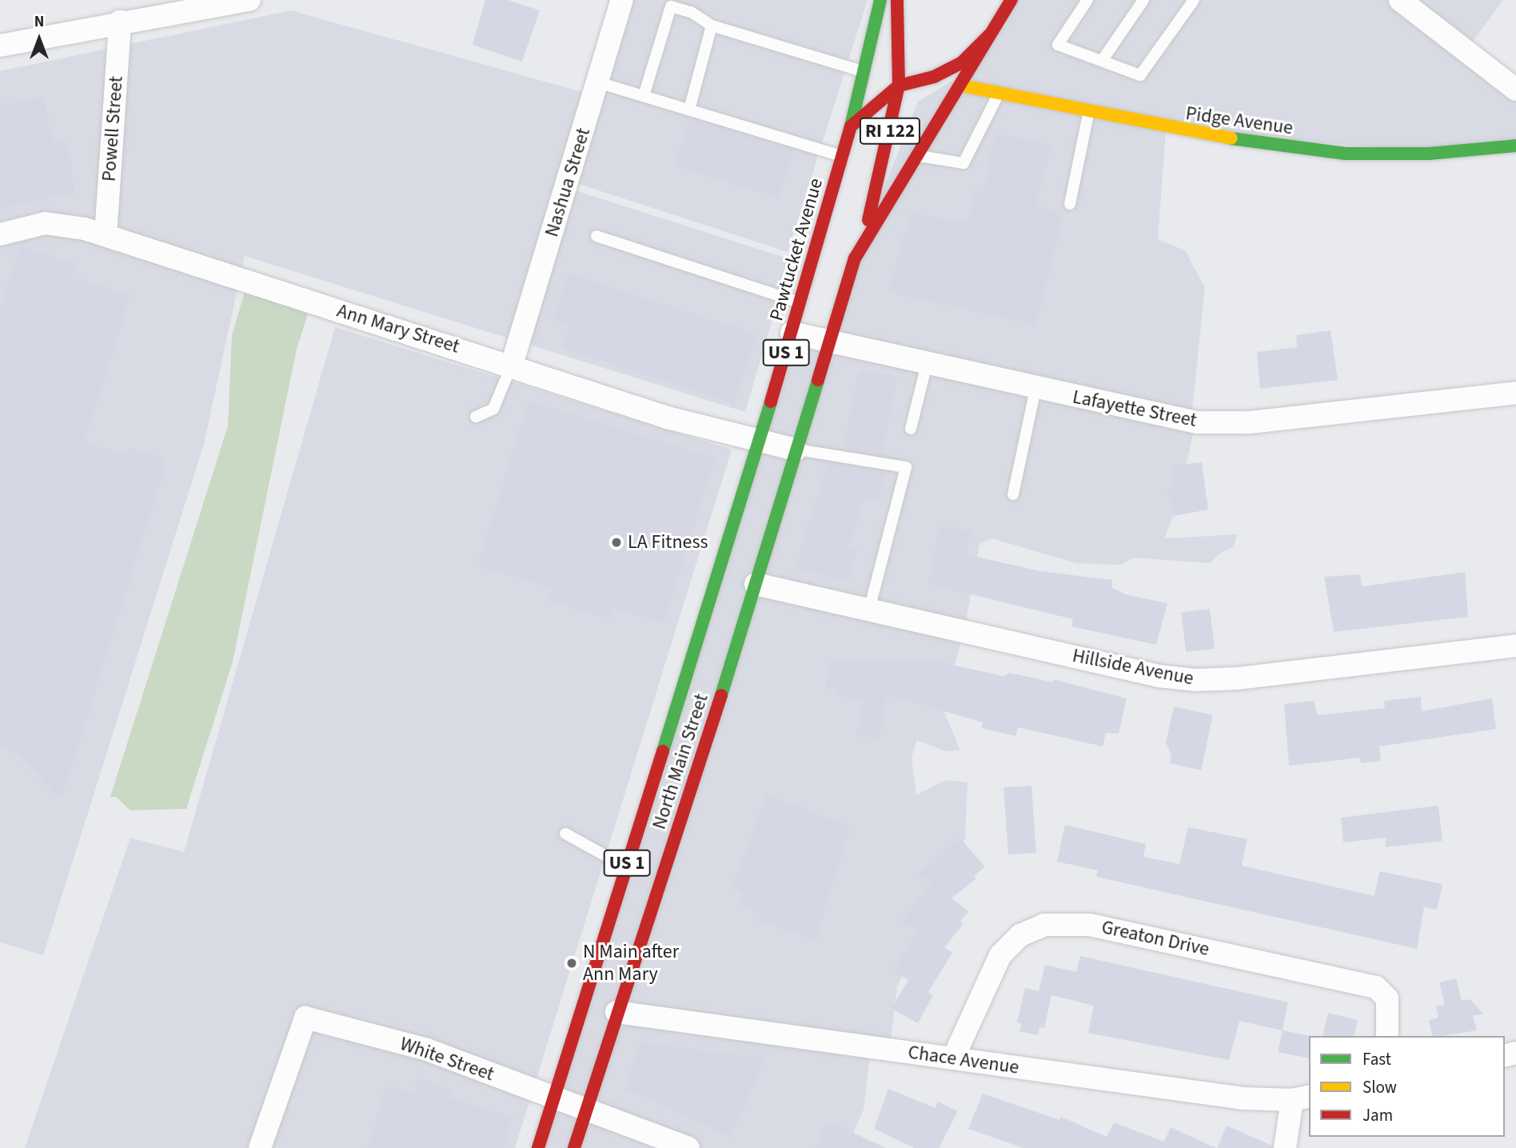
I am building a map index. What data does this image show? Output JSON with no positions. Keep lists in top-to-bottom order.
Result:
{
  "streets": {
    "main road": [
      "Pidge Avenue",
      "RI 122",
      "Pawtucket Avenue",
      "US 1",
      "North Main Street"
    ],
    "street": [
      "Powell Street",
      "Nashua Street",
      "Ann Mary Street",
      "Lafayette Street",
      "Hillside Avenue",
      "Greaton Drive",
      "White Street",
      "Chace Avenue"
    ]
  },
  "crossings": [
    ["Pidge Avenue", "US 1"],
    ["Powell Street", "Ann Mary Street"],
    ["RI 122", "Pawtucket Avenue"],
    ["RI 122", "US 1"],
    ["Nashua Street", "Ann Mary Street"],
    ["Pawtucket Avenue", "Ann Mary Street"],
    ["Pawtucket Avenue", "US 1"],
    ["Pawtucket Avenue", "Lafayette Street"],
    ["Pawtucket Avenue", "North Main Street"],
    ["Ann Mary Street", "US 1"],
    ["US 1", "Lafayette Street"],
    ["US 1", "Hillside Avenue"],
    ["US 1", "North Main Street"],
    ["Hillside Avenue", "North Main Street"],
    ["North Main Street", "White Street"],
    ["North Main Street", "Chace Avenue"],
    ["Greaton Drive", "Chace Avenue"]
  ],
  "places": ["LA Fitness", "N Main after Ann Mary"],
  "legend": ["Fast", "Slow", "Jam"],
  "north": "top"
}
